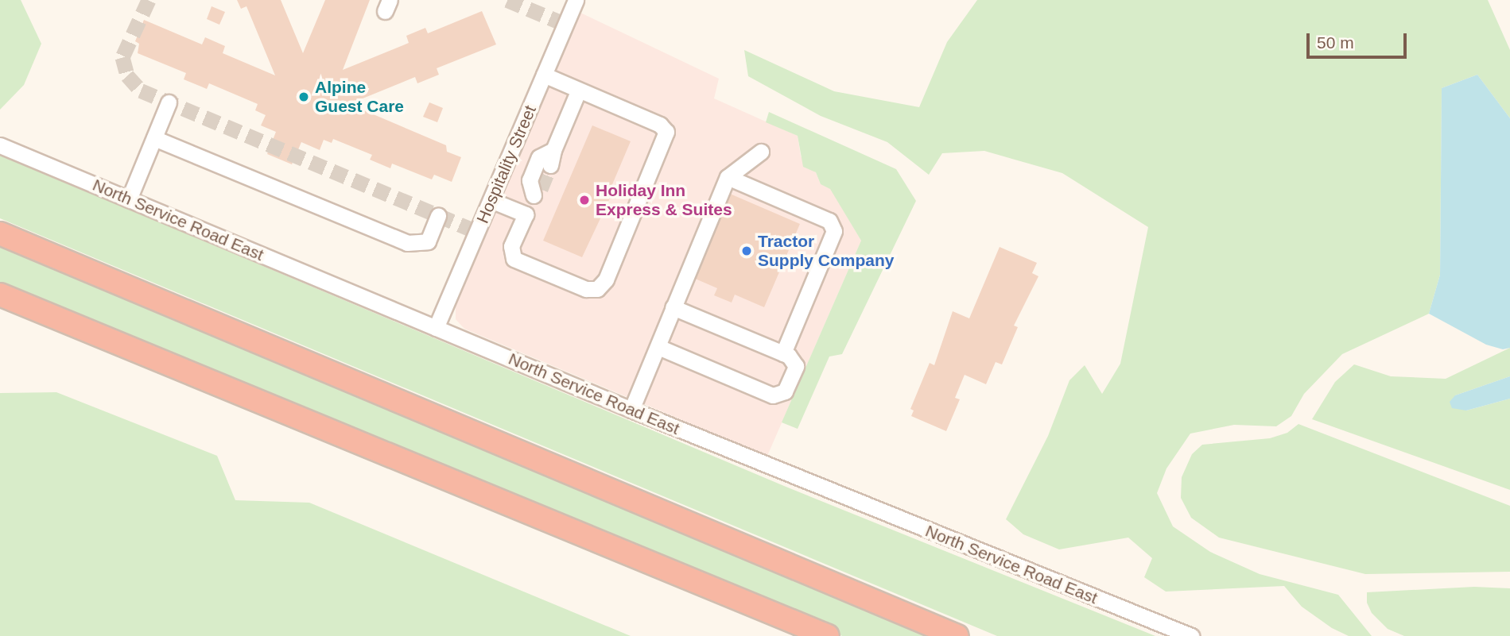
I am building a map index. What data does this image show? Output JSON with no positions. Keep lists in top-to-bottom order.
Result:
{
  "streets": {
    "street": ["Hospitality Street", "North Service Road East"]
  },
  "crossings": [
    ["Hospitality Street", "North Service Road East"]
  ],
  "places": ["Alpine Guest Care", "Holiday Inn Express & Suites", "Tractor Supply Company"],
  "scale_bar": "50 m"
}
